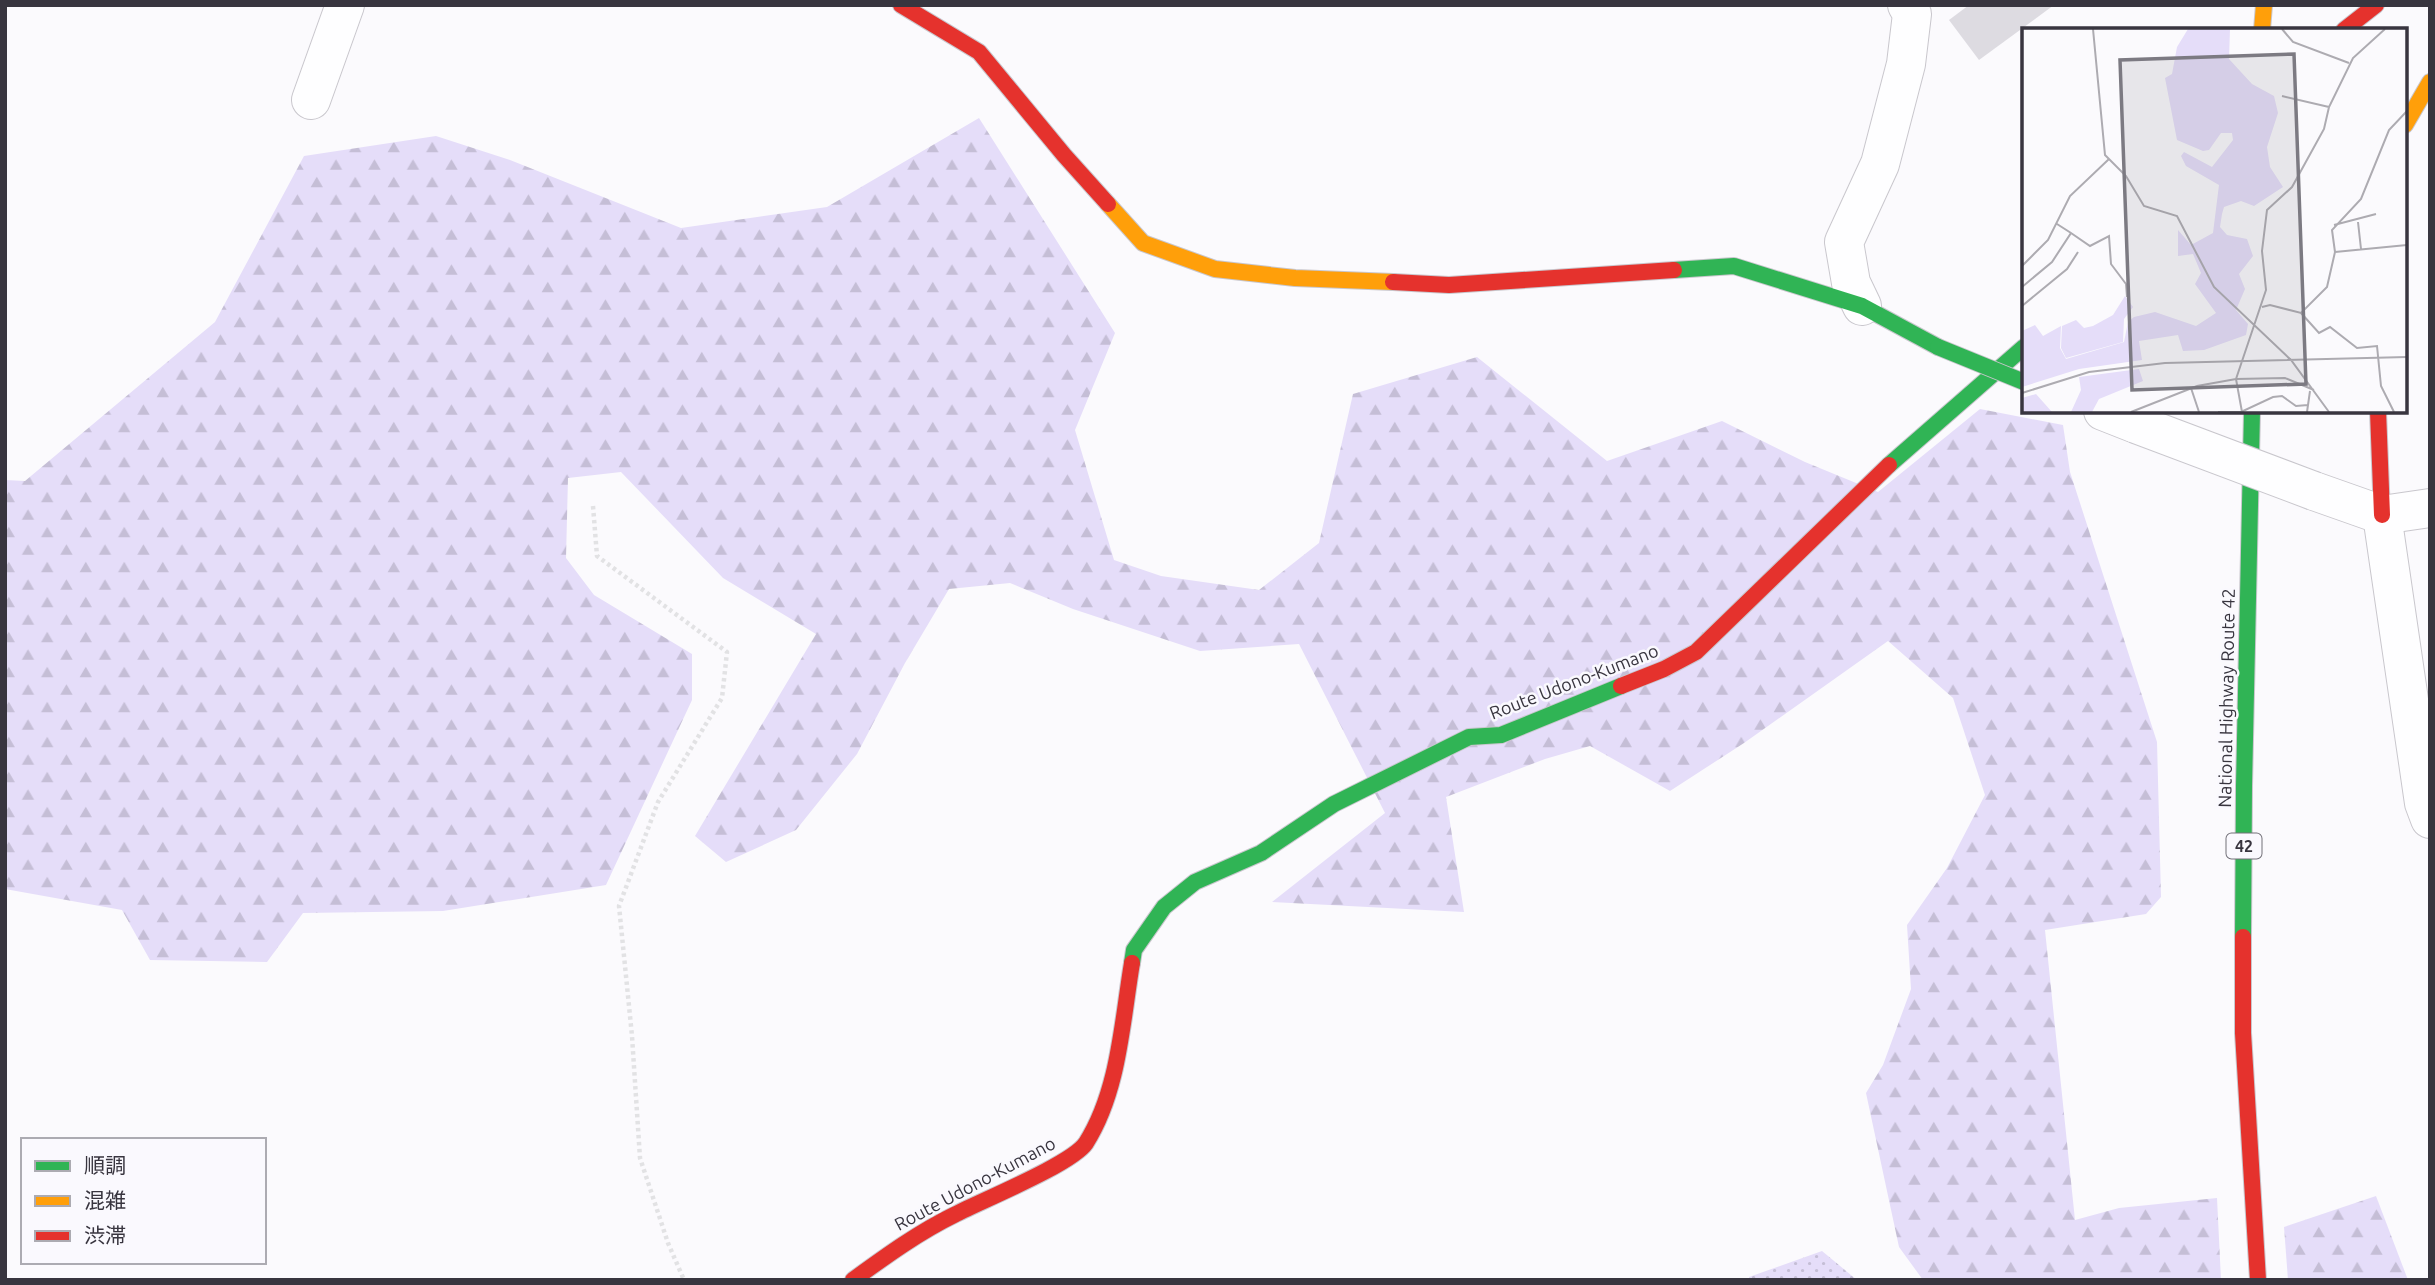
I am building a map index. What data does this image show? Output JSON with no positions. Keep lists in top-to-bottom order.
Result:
{
  "streets": {
    "main road": ["Route Udono-Kumano", "National Highway Route 42", "42"]
  },
  "legend": ["順調", "混雑", "渋滞"]
}
